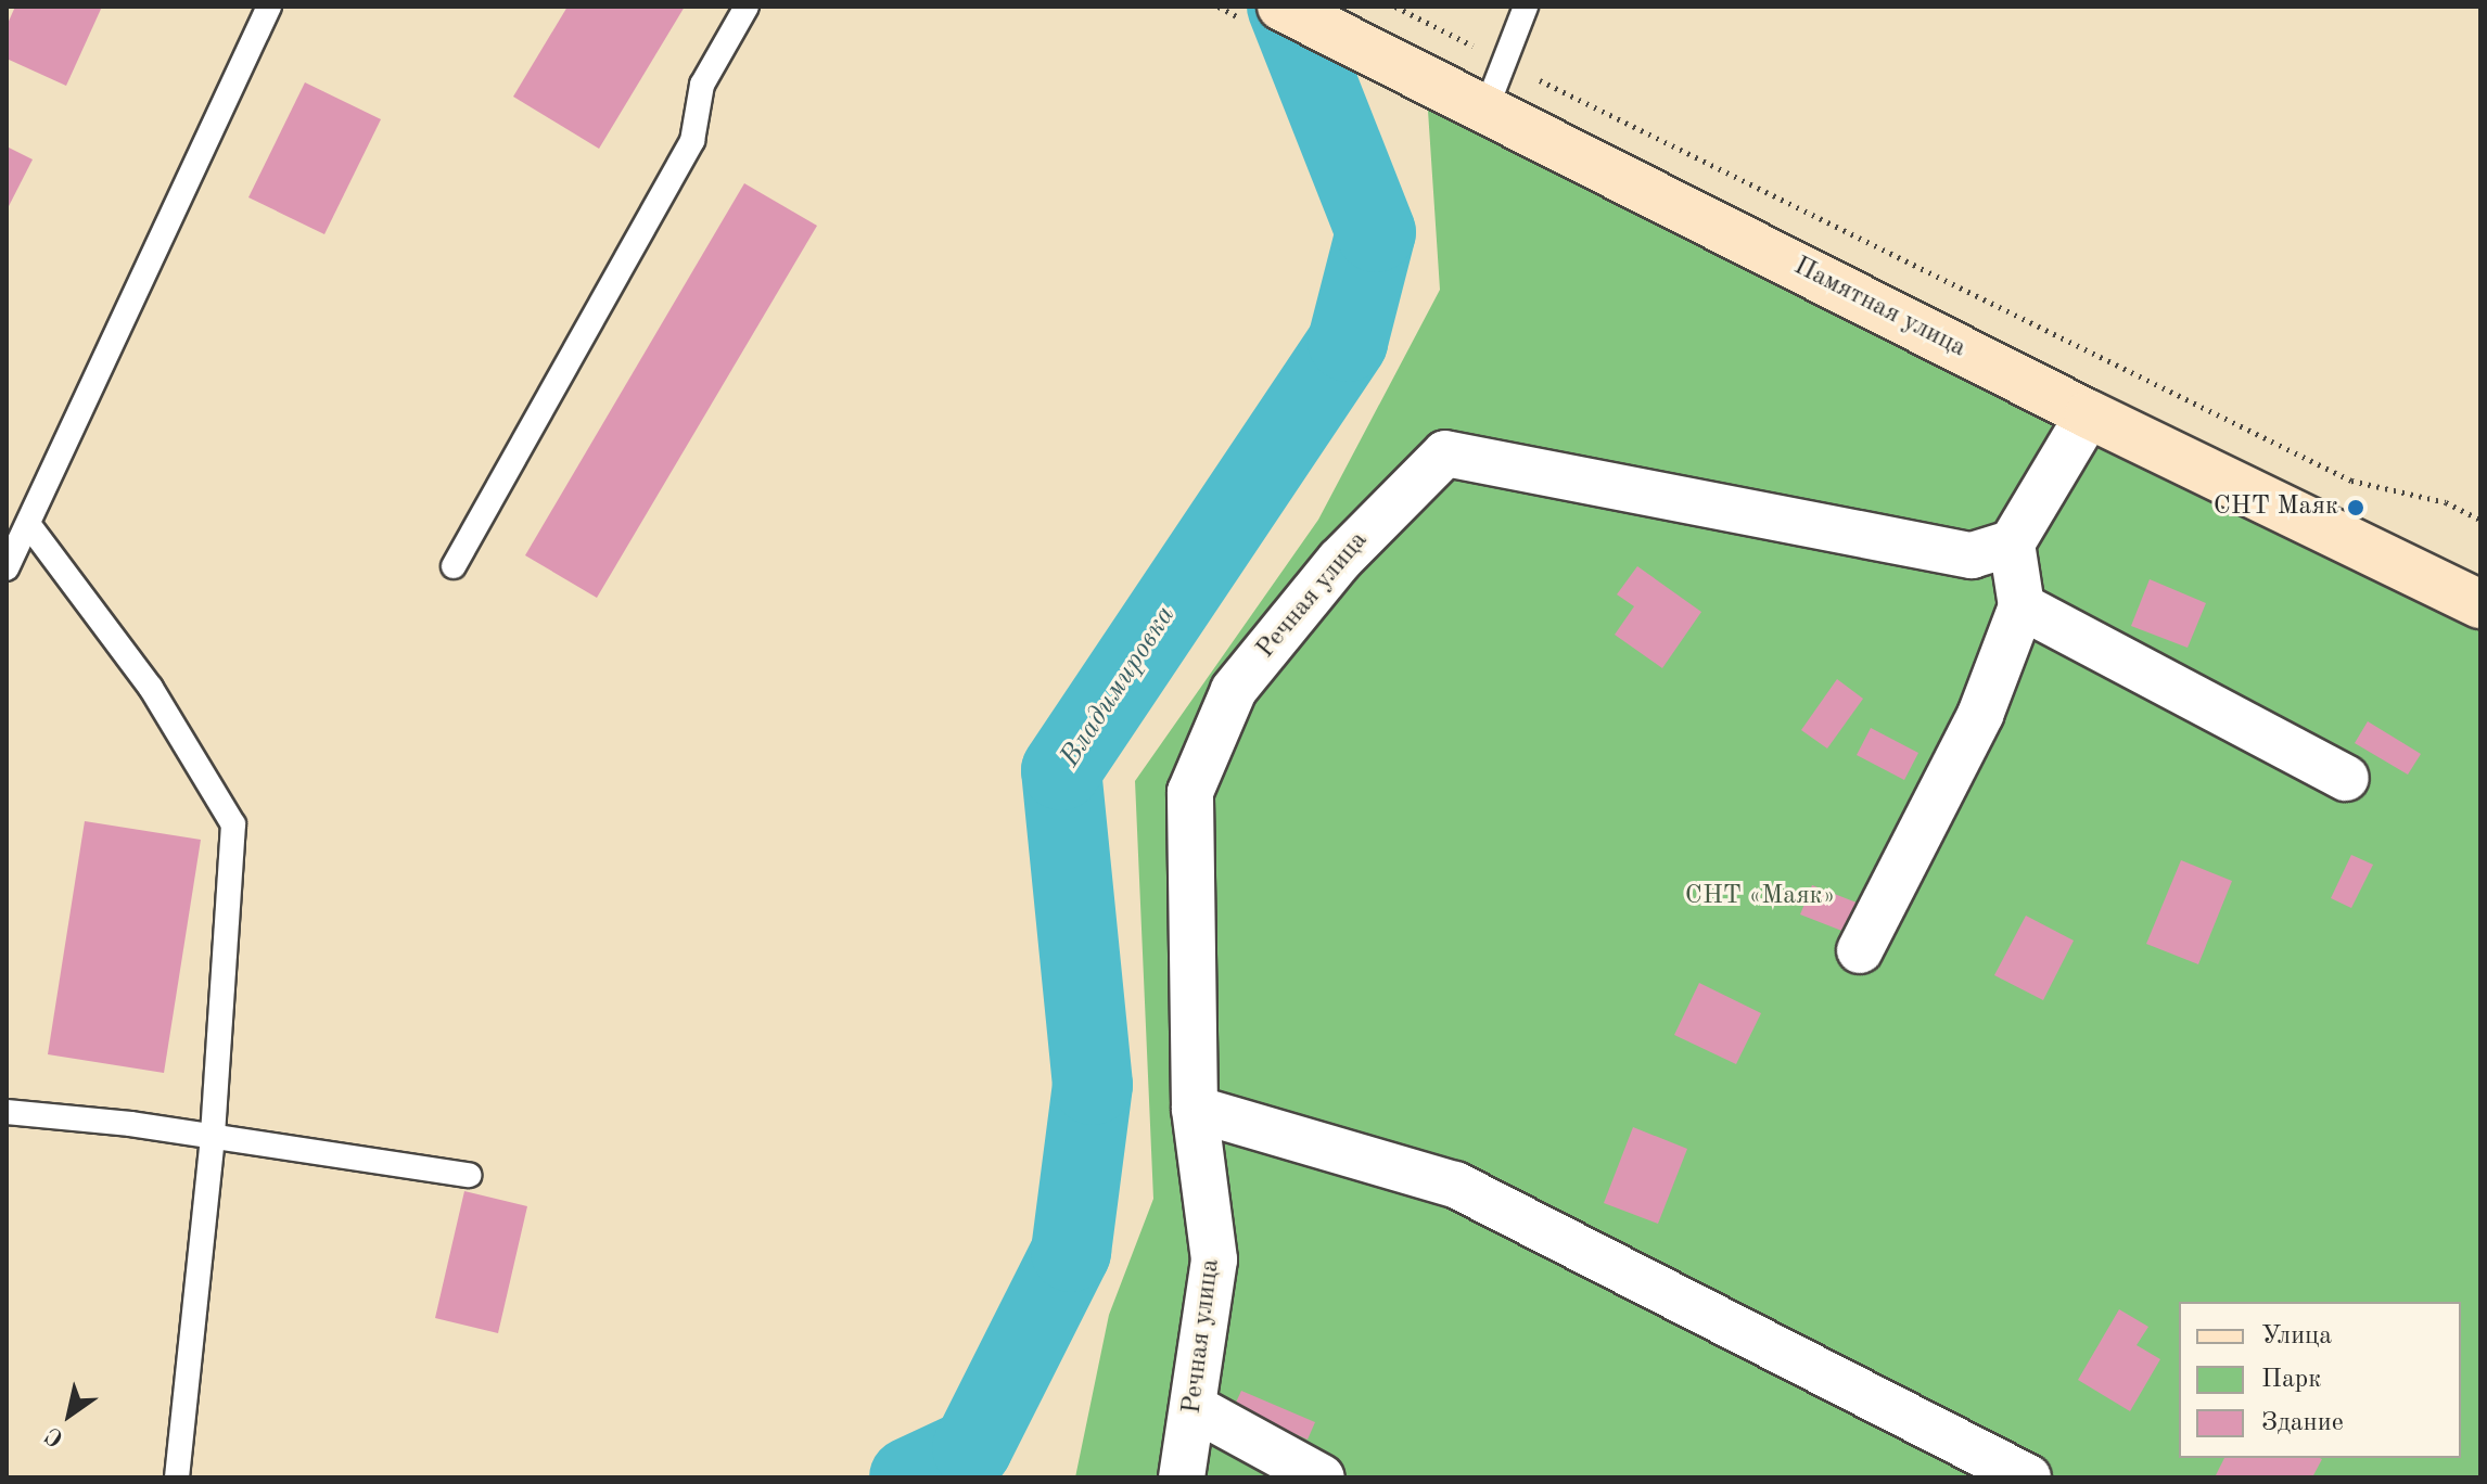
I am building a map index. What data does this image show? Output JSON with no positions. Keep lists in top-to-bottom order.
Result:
{
  "streets": {
    "street": ["Памятная улица", "Речная улица"]
  },
  "water": ["Владимировка"],
  "parks": ["СНТ «Маяк»"],
  "places": ["СНТ Маяк"],
  "legend": ["Улица", "Парк", "Здание"],
  "north": "bottom left"
}
